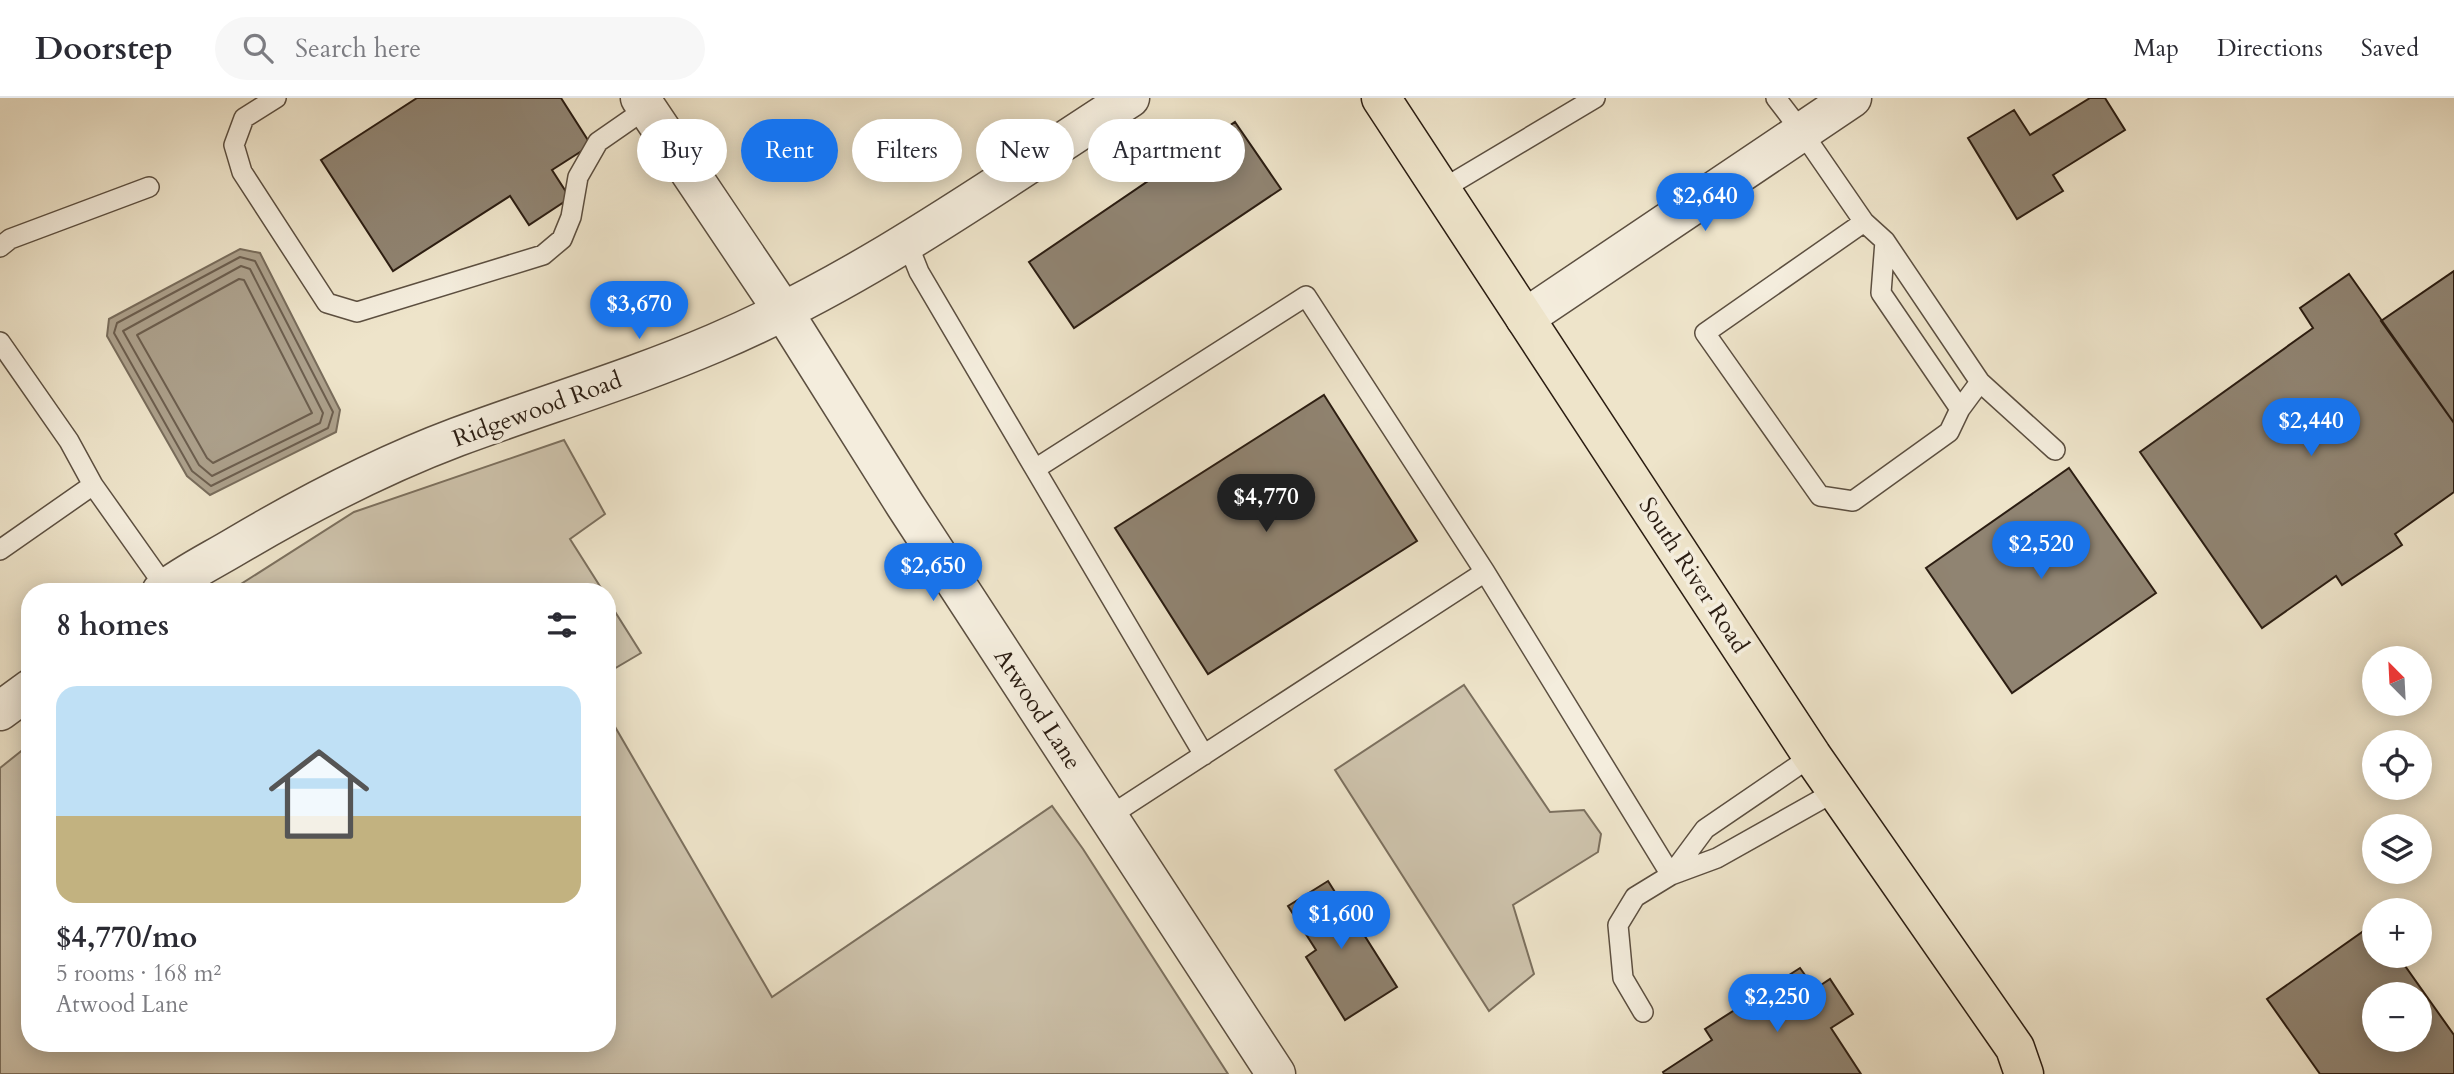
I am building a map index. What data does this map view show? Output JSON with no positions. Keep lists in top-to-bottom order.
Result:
{
  "streets": {
    "main road": ["South River Road"],
    "street": ["Ridgewood Road", "Atwood Lane"]
  },
  "crossings": [
    ["Ridgewood Road", "Atwood Lane"]
  ],
  "north": "top left",
  "page": {
    "header": "Doorstep",
    "search": "Search here",
    "nav": ["Map", "Directions", "Saved"],
    "chip": [
      "Buy",
      "Rent",
      "Filters",
      "New",
      "Apartment"
    ],
    "price": [
      "$2,640",
      "$3,670",
      "$2,440",
      "$4,770",
      "$2,520",
      "$2,650",
      "$1,600",
      "$2,250"
    ],
    "heading": "8 homes",
    "map_buttons": ["+", "−"],
    "list": [
      {
        "name": "$4,770/mo",
        "note": "5 rooms · 168 m² · Atwood Lane"
      }
    ]
  }
}
